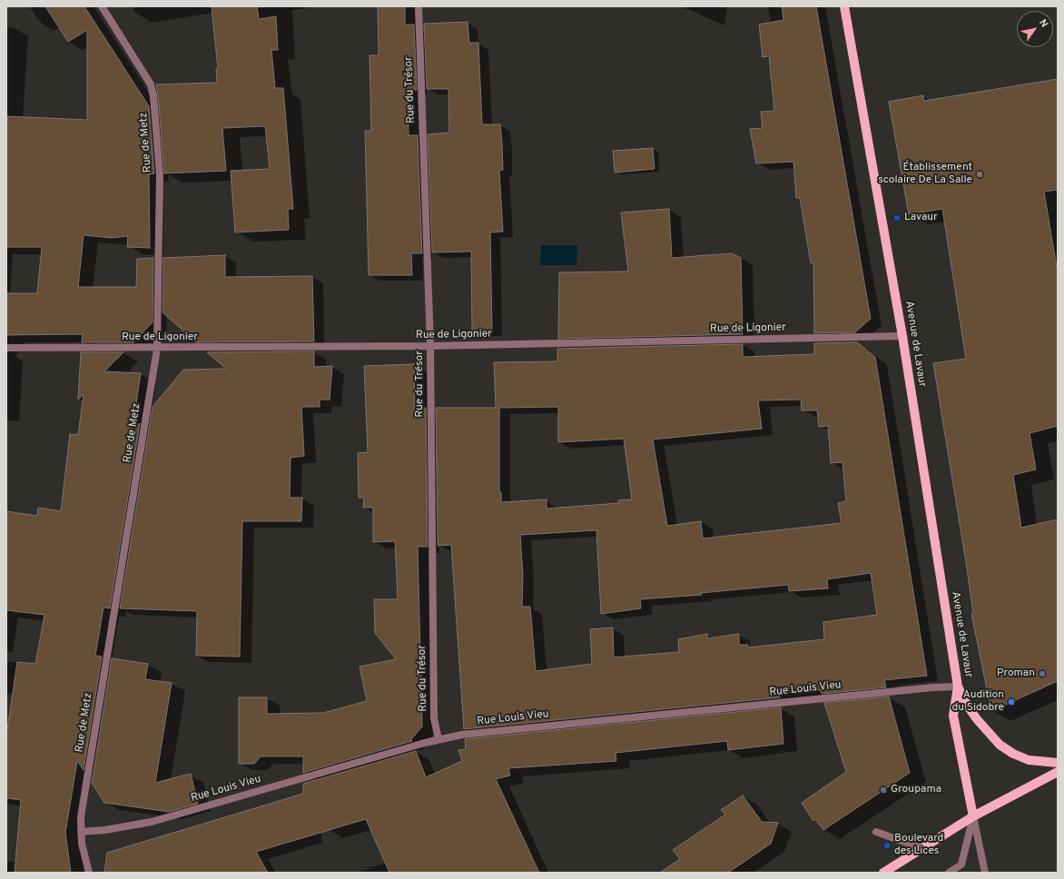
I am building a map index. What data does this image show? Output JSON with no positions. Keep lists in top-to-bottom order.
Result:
{
  "streets": {
    "main road": ["Avenue de Lavaur"],
    "street": [
      "Rue du Trésor",
      "Rue de Metz",
      "Rue de Ligonier",
      "Rue Louis Vieu"
    ]
  },
  "crossings": [
    ["Rue du Trésor", "Rue de Ligonier"],
    ["Rue du Trésor", "Rue Louis Vieu"],
    ["Rue de Metz", "Rue de Ligonier"],
    ["Rue de Metz", "Rue Louis Vieu"],
    ["Rue de Ligonier", "Avenue de Lavaur"],
    ["Avenue de Lavaur", "Rue Louis Vieu"]
  ],
  "places": [
    "Établissement scolaire De La Salle",
    "Lavaur",
    "Proman",
    "Audition du Sidobre",
    "Groupama",
    "Boulevard des Lices"
  ],
  "north": "top right"
}
